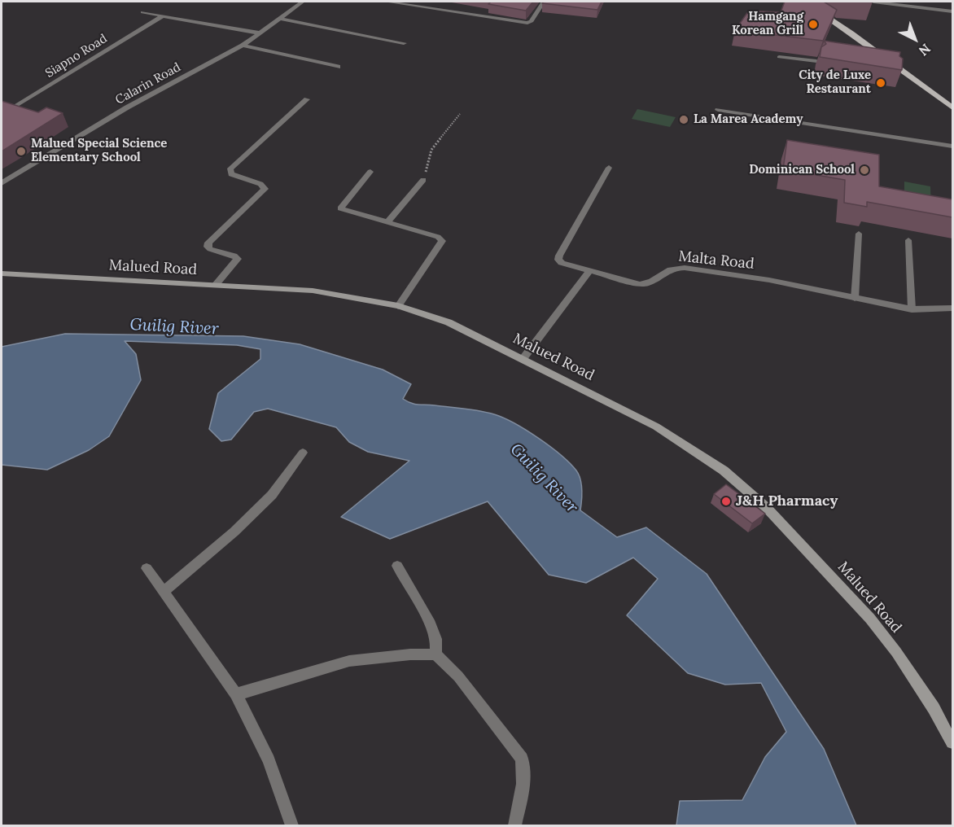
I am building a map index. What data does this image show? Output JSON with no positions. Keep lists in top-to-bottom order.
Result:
{
  "streets": {
    "street": [
      "Siapno Road",
      "Calarin Road",
      "Malta Road",
      "Malued Road"
    ]
  },
  "water": ["Guilig River"],
  "places": [
    "Hamgang Korean Grill",
    "City de Luxe Restaurant",
    "La Marea Academy",
    "Malued Special Science Elementary School",
    "Dominican School",
    "J&H Pharmacy"
  ],
  "north": "bottom right"
}
